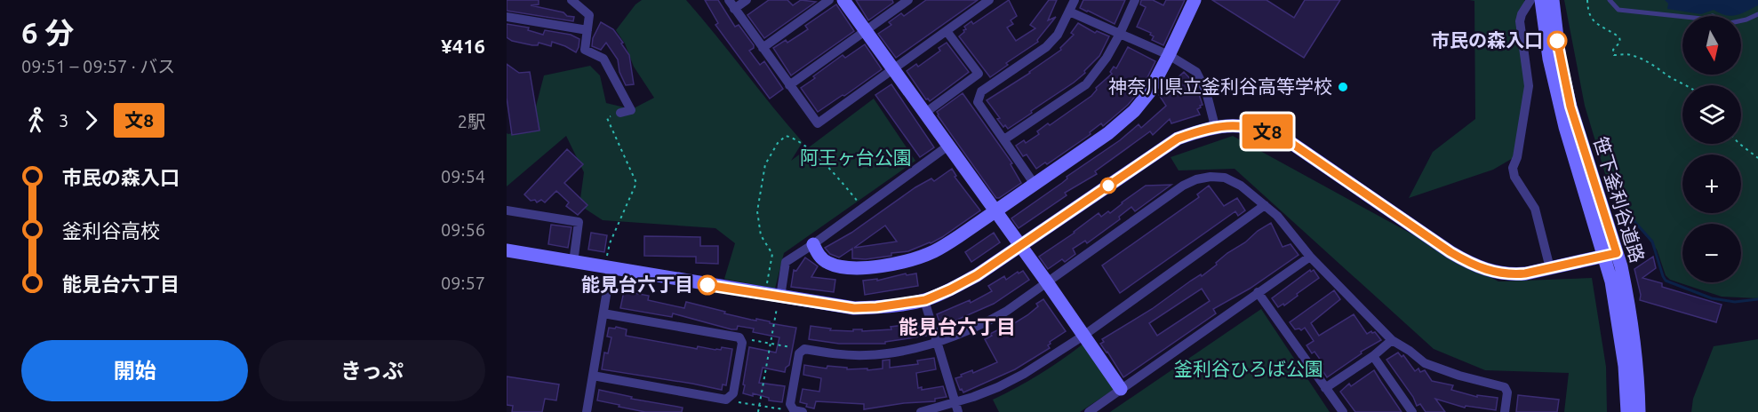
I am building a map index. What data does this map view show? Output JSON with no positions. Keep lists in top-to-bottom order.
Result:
{
  "streets": {
    "street": ["笹下釜利谷道路"]
  },
  "districts": ["能見台六丁目"],
  "parks": ["阿王ヶ台公園", "釜利谷ひろば公園"],
  "places": ["市民の森入口", "神奈川県立釜利谷高等学校", "能見台六丁目"],
  "lines": ["bus line 文8"],
  "north": "bottom",
  "page": {
    "heading": ["6 分", "09:51 – 09:57 · バス", "¥416"],
    "on_map": "文8",
    "map_buttons": ["+", "−"],
    "legs": ["3", "文8", "2駅"],
    "list": [
      {
        "name": "市民の森入口",
        "value": "09:54"
      },
      {
        "name": "釜利谷高校",
        "value": "09:56"
      },
      {
        "name": "能見台六丁目",
        "value": "09:57"
      }
    ],
    "buttons": ["開始", "きっぷ"]
  }
}
